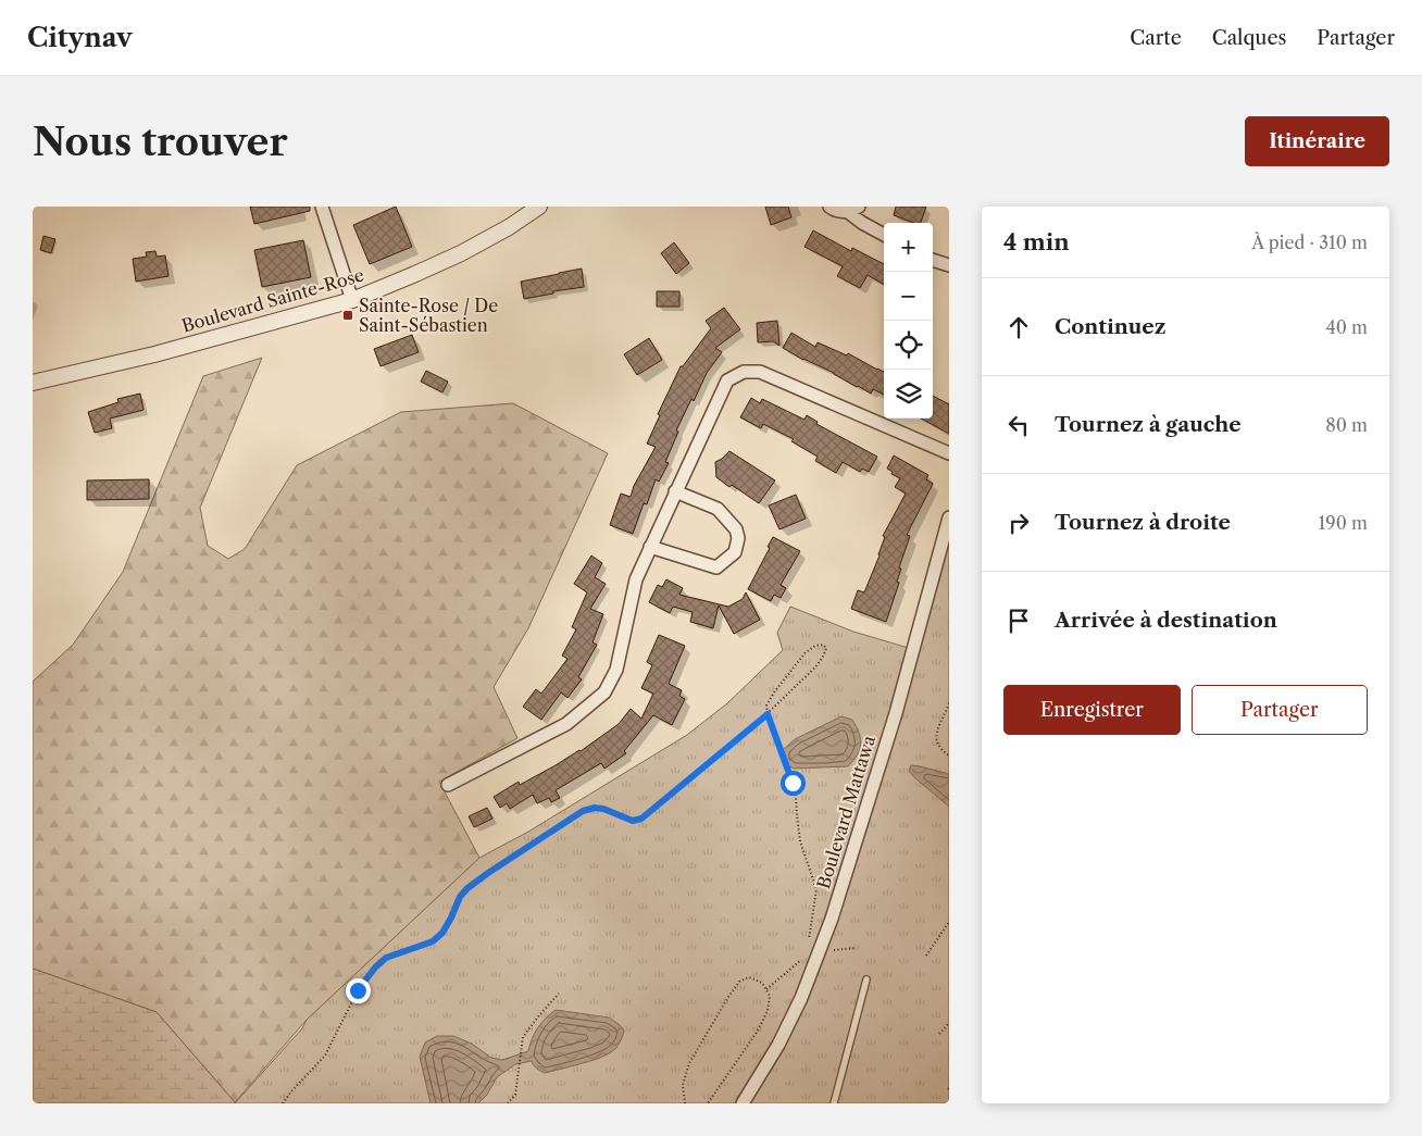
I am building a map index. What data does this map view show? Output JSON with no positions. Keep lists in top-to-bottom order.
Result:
{
  "streets": {
    "street": ["Boulevard Sainte-Rose", "Boulevard Mattawa"]
  },
  "places": {
    "transit": ["Sainte-Rose / De Saint-Sébastien"]
  },
  "page": {
    "header": "Citynav",
    "nav": ["Carte", "Calques", "Partager"],
    "buttons": [
      "Itinéraire",
      ["Enregistrer", "Partager"]
    ],
    "title": "Nous trouver",
    "heading": ["4 min", "À pied · 310 m"],
    "map_buttons": ["+", "−"],
    "list": [
      ["Continuez", "40 m"],
      ["Tournez à gauche", "80 m"],
      ["Tournez à droite", "190 m"],
      "Arrivée à destination"
    ]
  }
}
